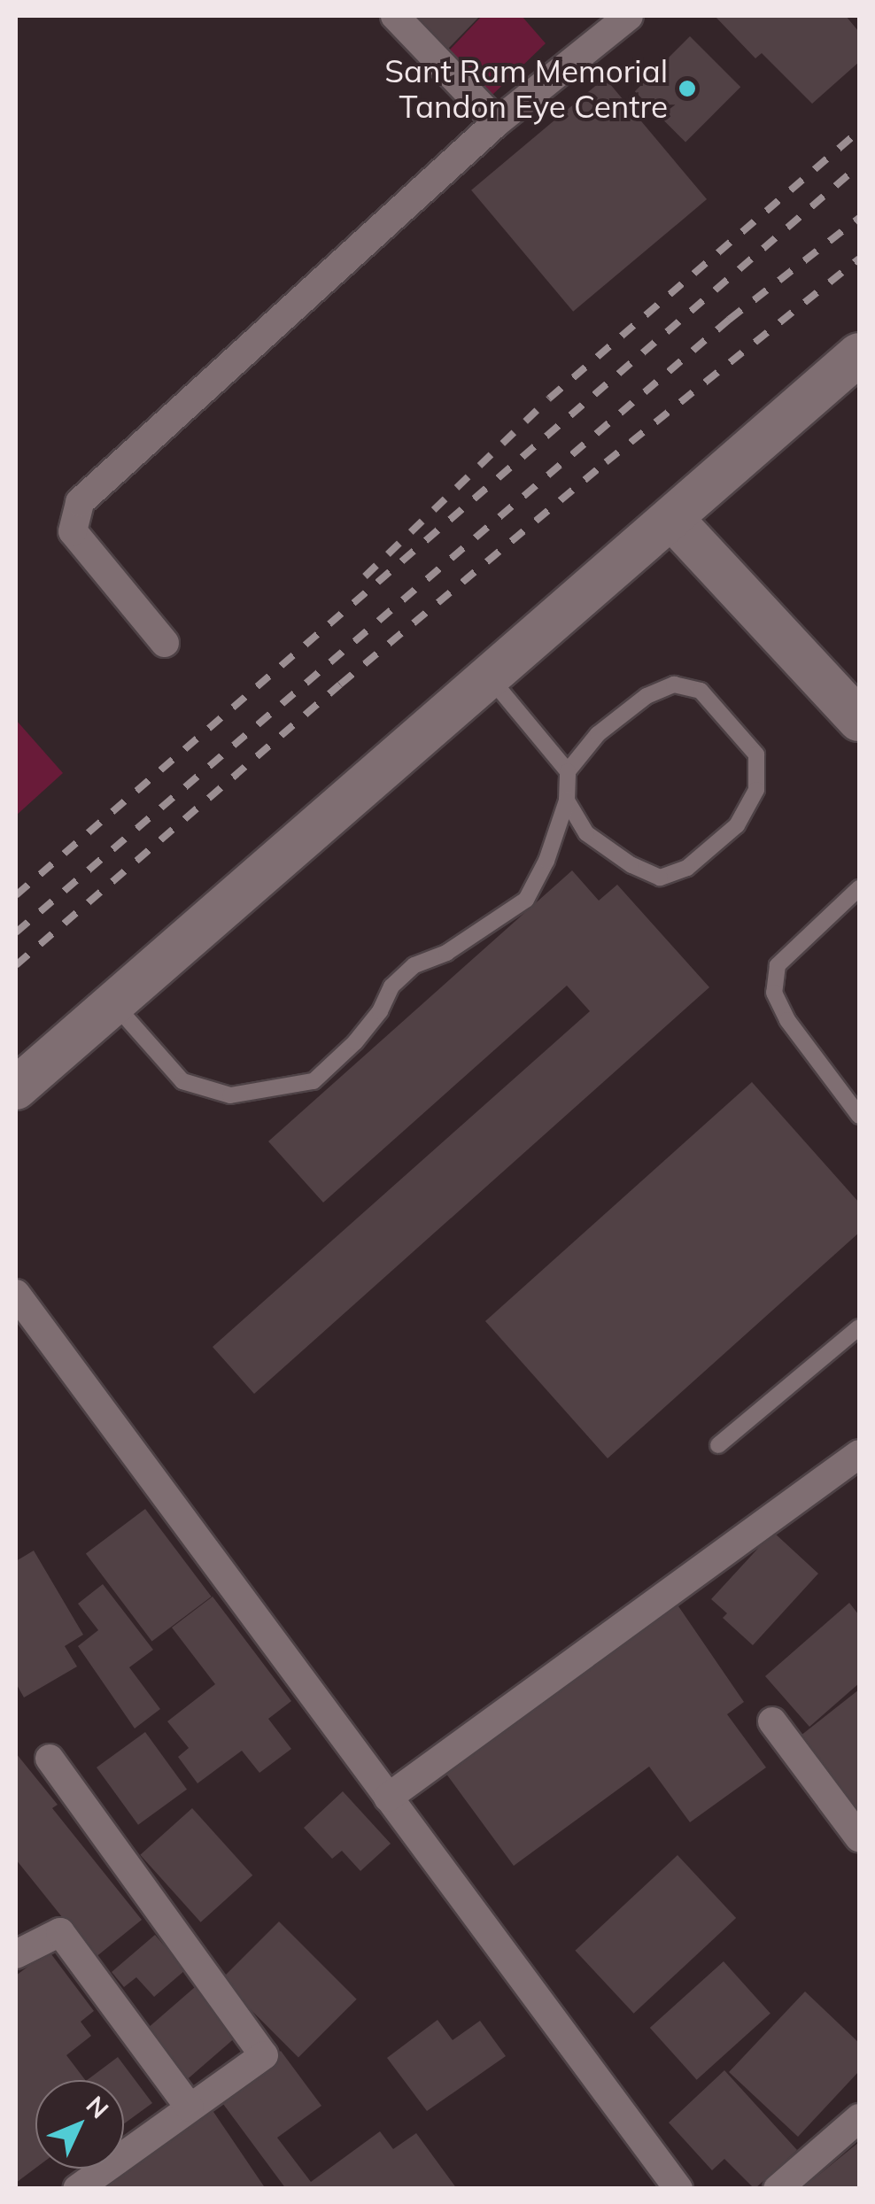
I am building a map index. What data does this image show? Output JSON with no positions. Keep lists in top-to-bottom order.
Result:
{
  "places": ["Sant Ram Memorial Tandon Eye Centre"],
  "north": "top right"
}
